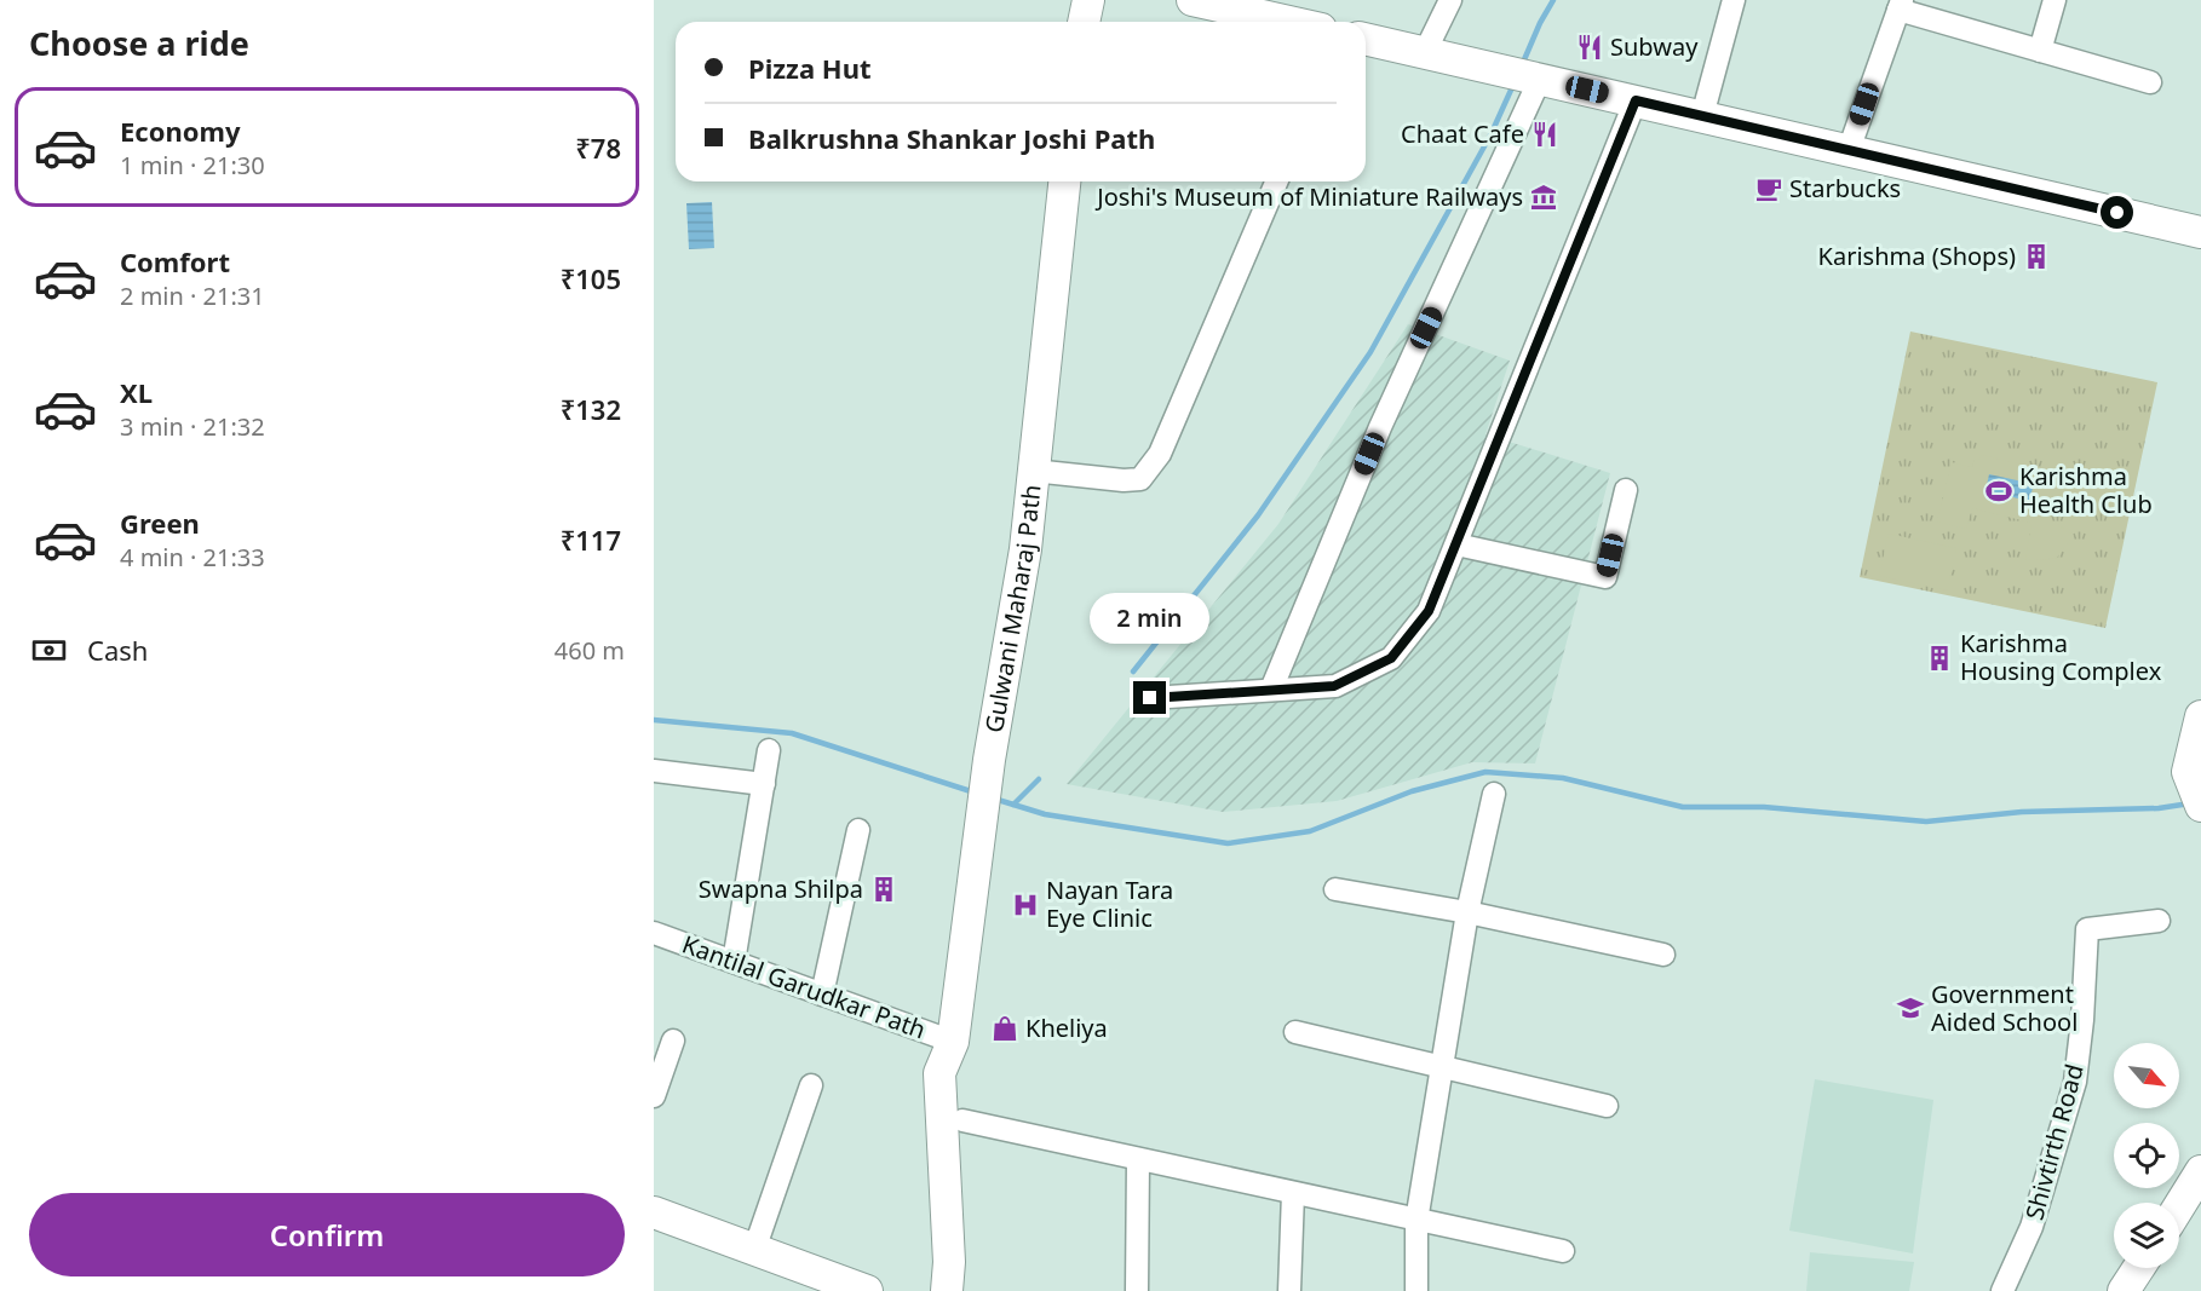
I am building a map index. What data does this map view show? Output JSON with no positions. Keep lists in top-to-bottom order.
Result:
{
  "streets": {
    "street": ["Gulwani Maharaj Path", "Kantilal Garudkar Path", "Shivtirth Road"]
  },
  "crossings": [
    ["Gulwani Maharaj Path", "Kantilal Garudkar Path"]
  ],
  "places": {
    "restaurant": ["Subway", "Chaat Cafe"],
    "cafe": ["Starbucks"],
    "museum": ["Joshi's Museum of Miniature Railways"],
    "building": ["Karishma (Shops)", "Karishma Housing Complex", "Swapna Shilpa"],
    "sports": ["Karishma Health Club"],
    "hospital": ["Nayan Tara Eye Clinic"],
    "school or university": ["Government Aided School"],
    "shop": ["Kheliya"]
  },
  "north": "bottom right",
  "page": {
    "heading": "Choose a ride",
    "banner": ["Pizza Hut", "Balkrushna Shankar Joshi Path"],
    "list": [
      {
        "name": "Economy",
        "note": "1 min · 21:30",
        "value": "₹78"
      },
      {
        "name": "Comfort",
        "note": "2 min · 21:31",
        "value": "₹105"
      },
      {
        "name": "XL",
        "note": "3 min · 21:32",
        "value": "₹132"
      },
      {
        "name": "Green",
        "note": "4 min · 21:33",
        "value": "₹117"
      }
    ],
    "bubble": "2 min",
    "pay": ["Cash", "460 m"],
    "buttons": "Confirm"
  }
}
